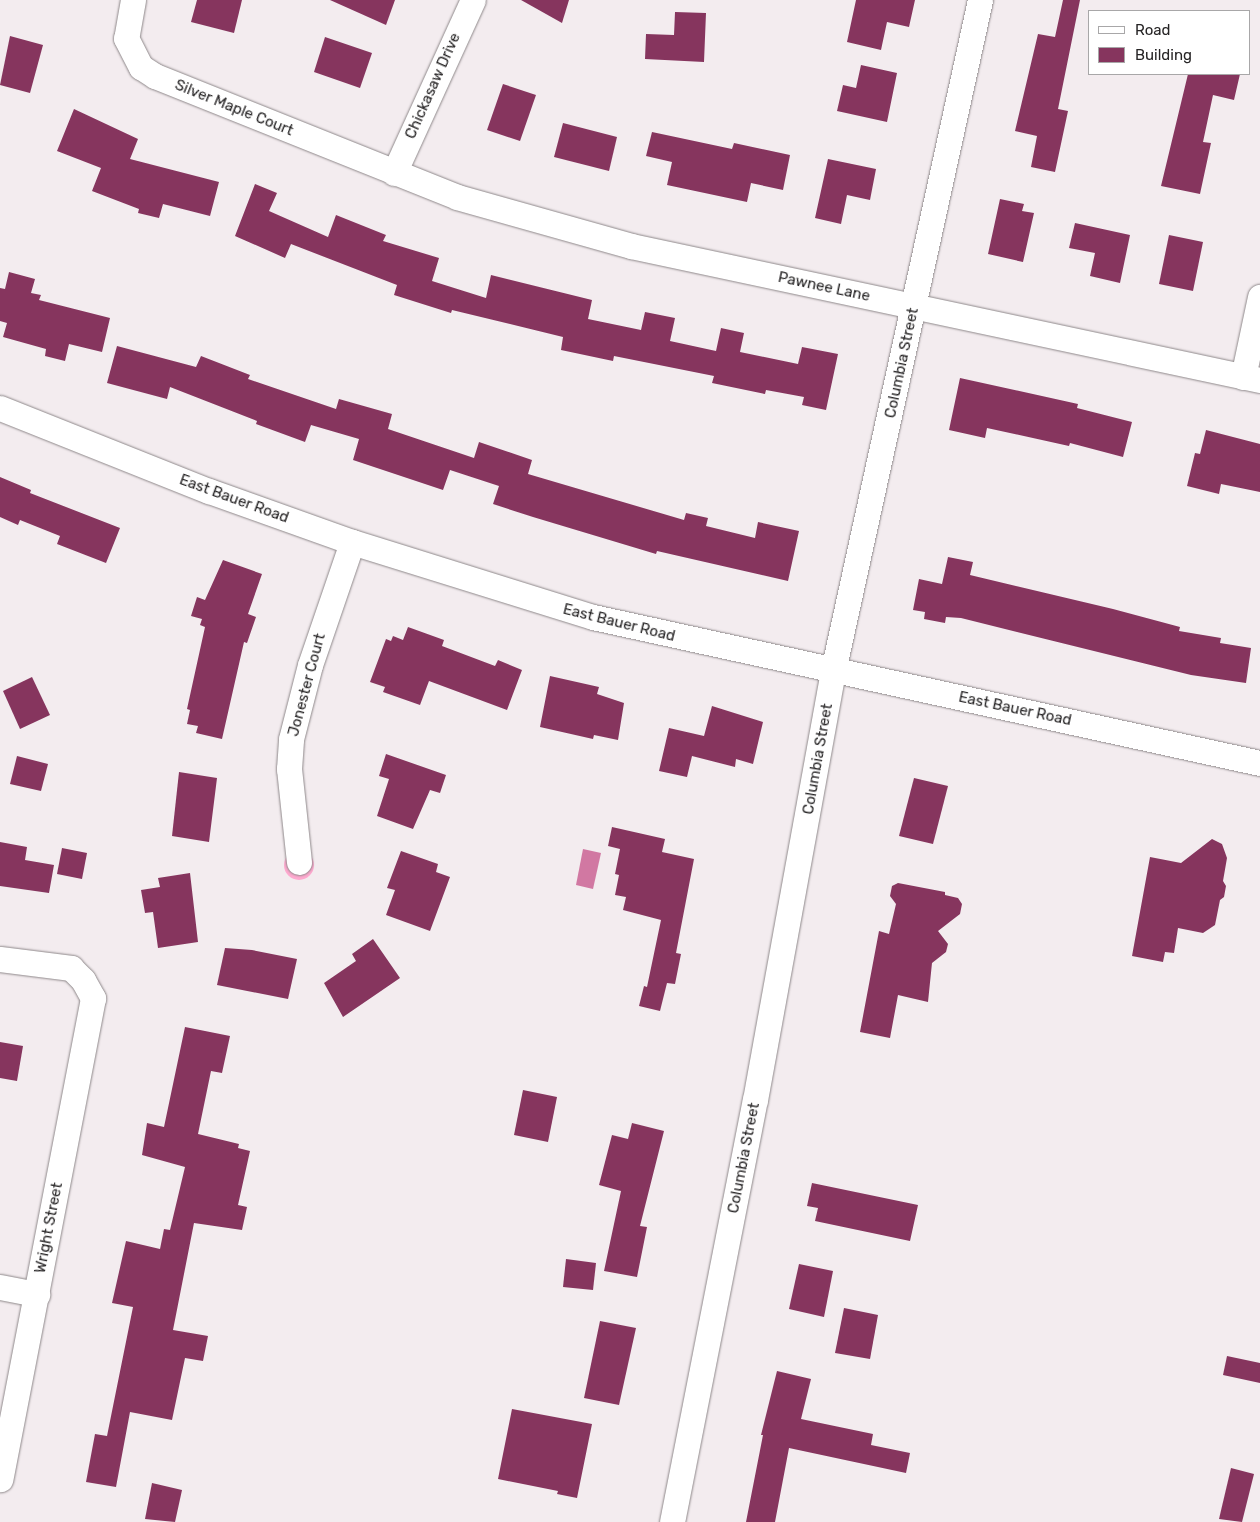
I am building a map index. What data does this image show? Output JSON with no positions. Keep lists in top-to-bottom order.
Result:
{
  "streets": {
    "street": [
      "Chickasaw Drive",
      "Silver Maple Court",
      "Pawnee Lane",
      "Columbia Street",
      "East Bauer Road",
      "Jonester Court",
      "Wright Street"
    ]
  },
  "crossings": [
    ["Chickasaw Drive", "Silver Maple Court"],
    ["Chickasaw Drive", "Pawnee Lane"],
    ["Silver Maple Court", "Pawnee Lane"],
    ["Pawnee Lane", "Columbia Street"],
    ["Columbia Street", "East Bauer Road"],
    ["East Bauer Road", "Jonester Court"]
  ],
  "legend": ["Road", "Building"]
}
